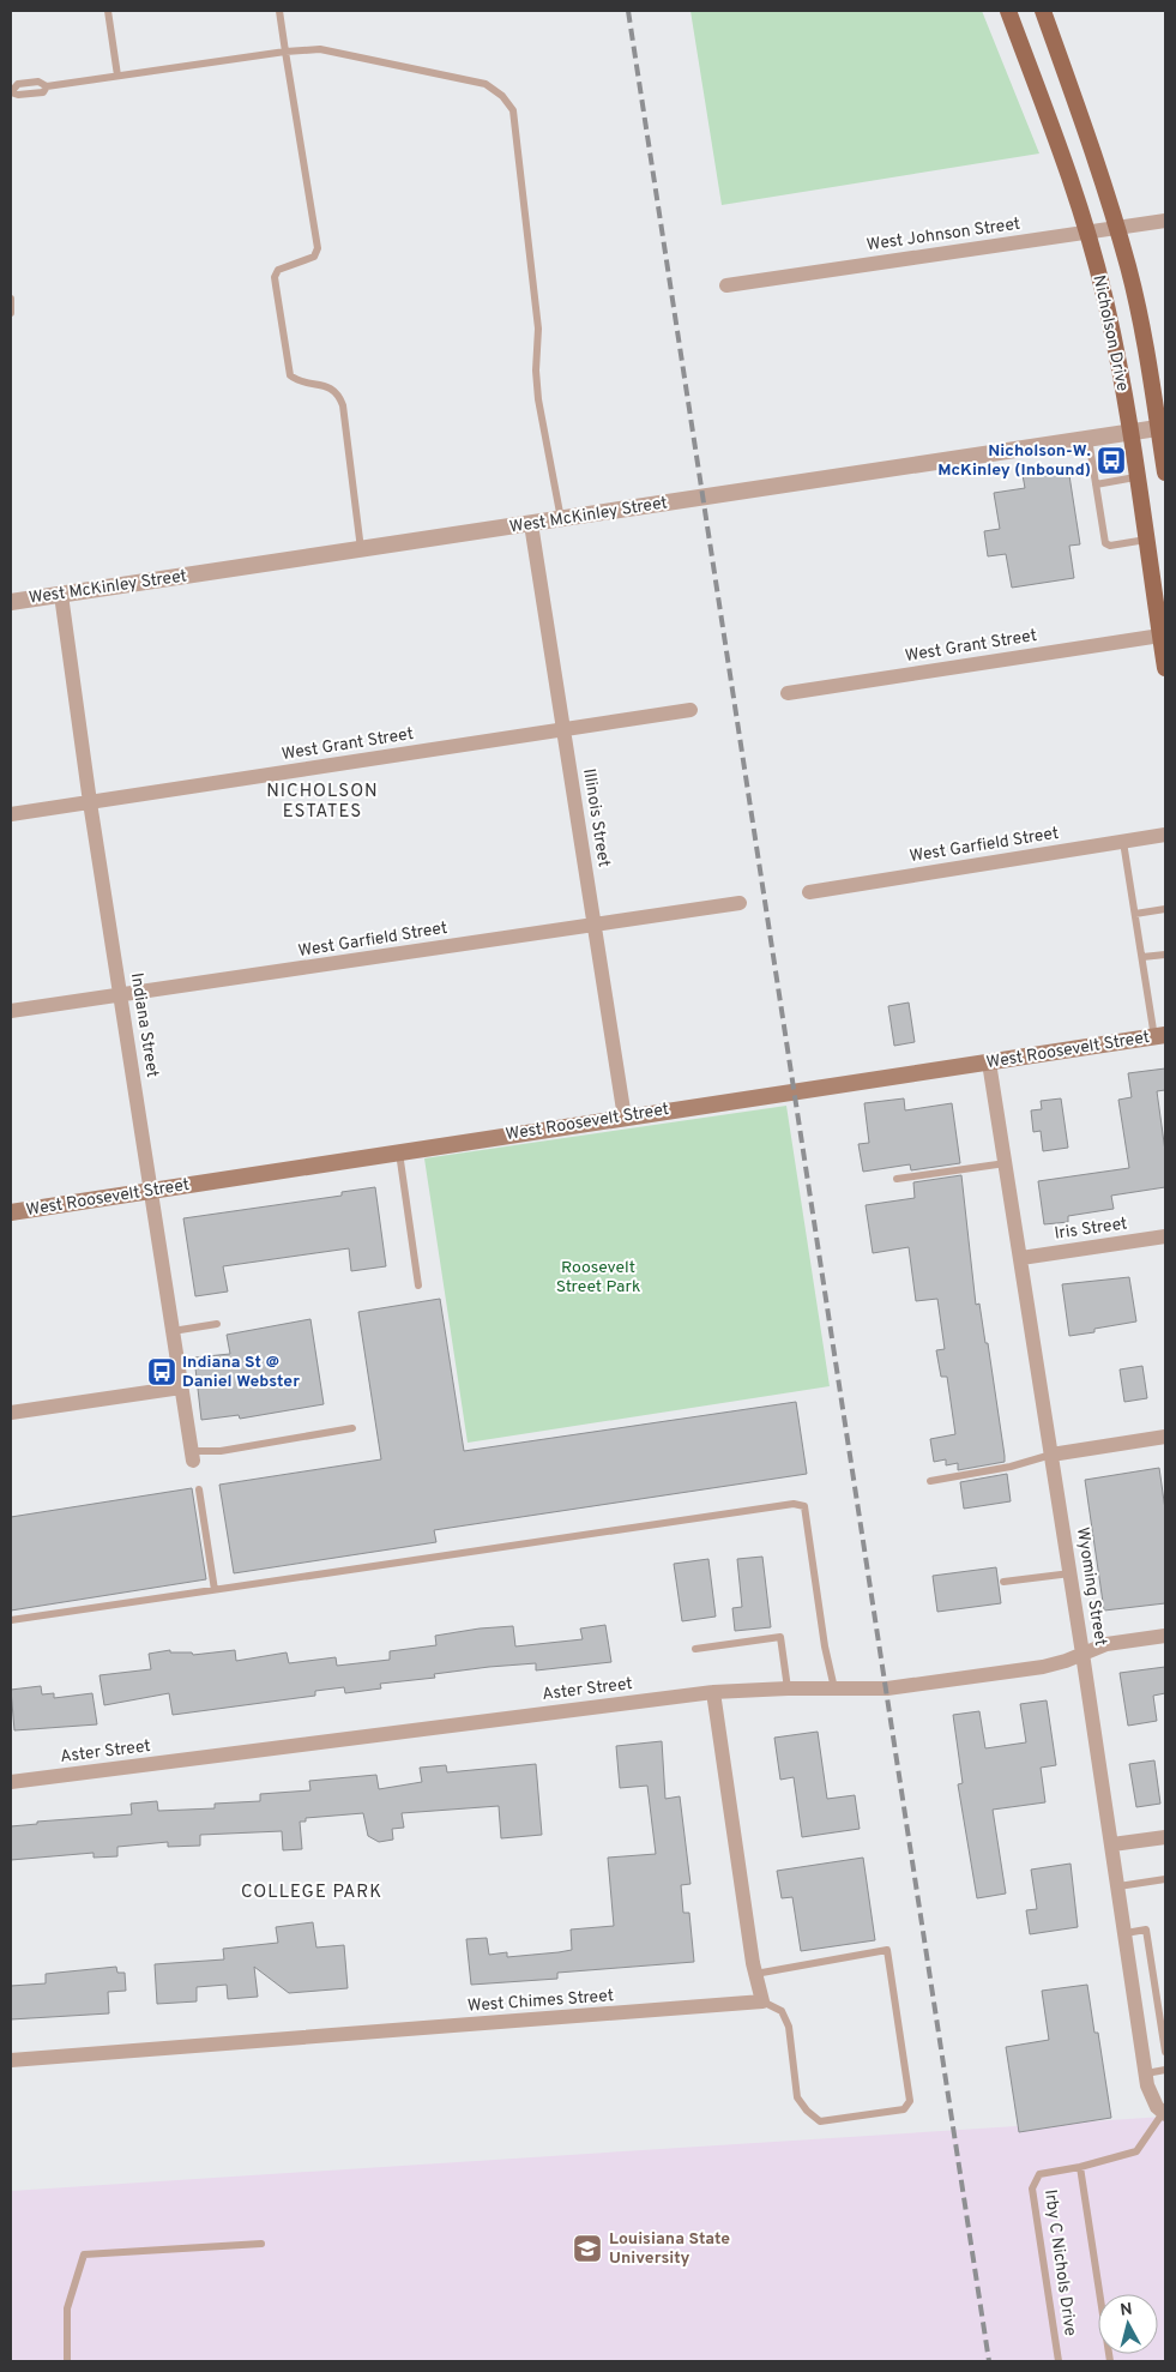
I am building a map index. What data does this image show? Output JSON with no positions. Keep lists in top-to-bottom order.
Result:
{
  "streets": {
    "main road": ["Nicholson Drive", "West Roosevelt Street"],
    "street": [
      "West Johnson Street",
      "West McKinley Street",
      "West Grant Street",
      "Illinois Street",
      "West Garfield Street",
      "Indiana Street",
      "Iris Street",
      "Wyoming Street",
      "Aster Street",
      "West Chimes Street"
    ],
    "lane": ["Irby C Nichols Drive"]
  },
  "crossings": [
    ["West Johnson Street", "Nicholson Drive"],
    ["Nicholson Drive", "West McKinley Street"],
    ["Nicholson Drive", "West Grant Street"],
    ["West McKinley Street", "Illinois Street"],
    ["West McKinley Street", "Indiana Street"],
    ["West Grant Street", "Illinois Street"],
    ["West Grant Street", "Indiana Street"],
    ["Illinois Street", "West Garfield Street"],
    ["Illinois Street", "West Roosevelt Street"],
    ["West Garfield Street", "Indiana Street"],
    ["Indiana Street", "West Roosevelt Street"],
    ["West Roosevelt Street", "Wyoming Street"],
    ["Iris Street", "Wyoming Street"],
    ["Wyoming Street", "Aster Street"],
    ["Wyoming Street", "Irby C Nichols Drive"]
  ],
  "districts": ["NICHOLSON ESTATES", "COLLEGE PARK"],
  "parks": ["Roosevelt Street Park"],
  "places": {
    "bus stop": ["Nicholson-W. McKinley (Inbound)", "Indiana St @ Daniel Webster"],
    "school or university": ["Louisiana State University"]
  },
  "north": "top"
}
